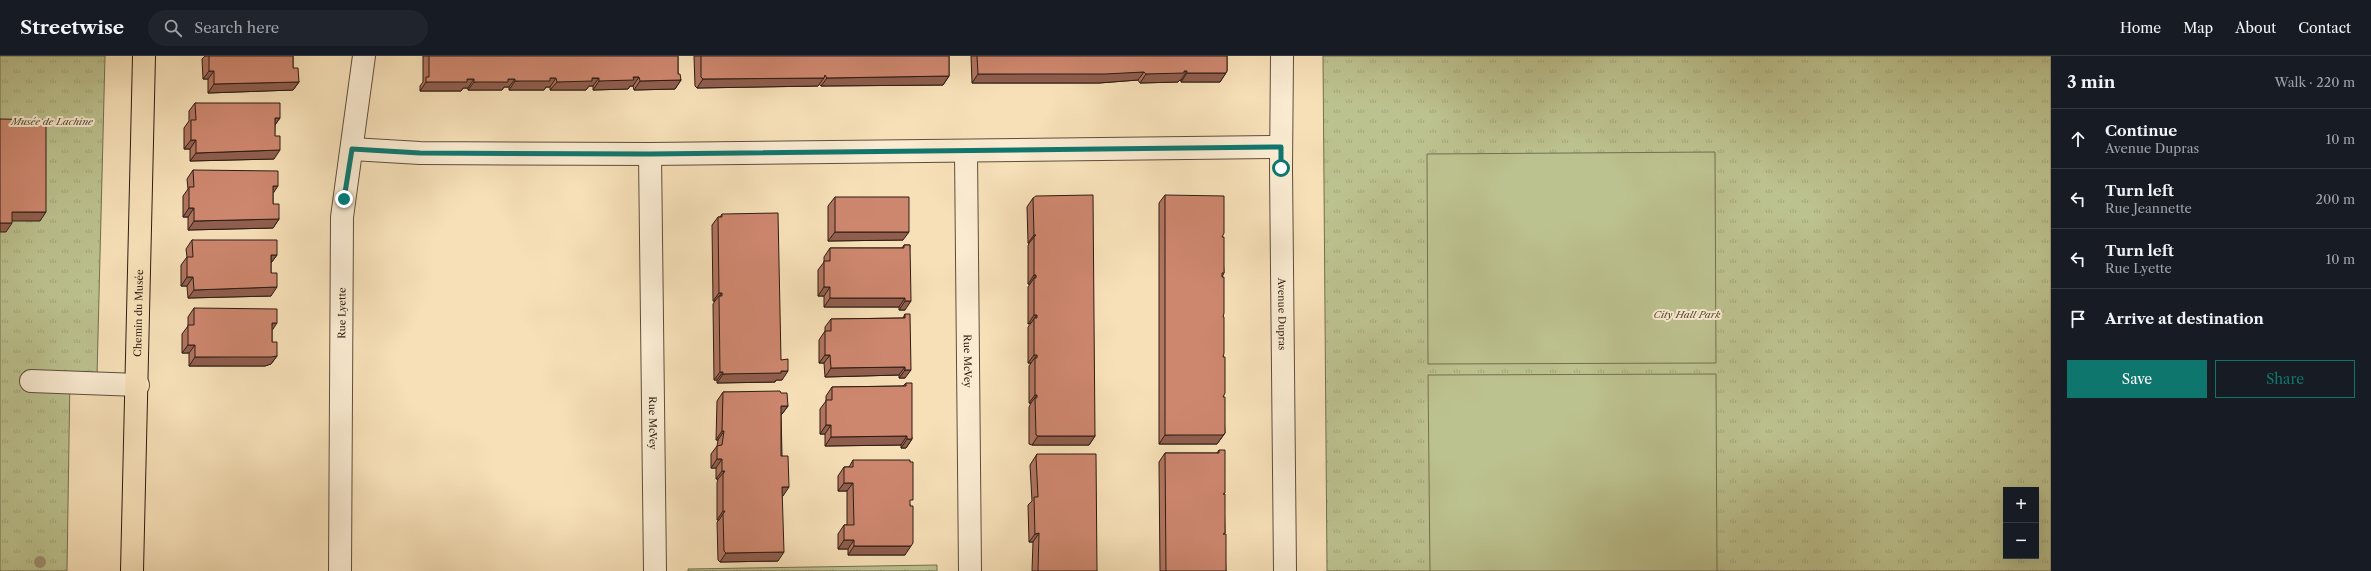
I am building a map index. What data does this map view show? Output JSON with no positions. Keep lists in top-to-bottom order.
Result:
{
  "streets": {
    "main road": ["Chemin du Musée"],
    "street": ["Rue Lyette", "Avenue Dupras", "Rue McVey"]
  },
  "parks": ["Musée de Lachine", "City Hall Park"],
  "page": {
    "header": "Streetwise",
    "search": "Search here",
    "nav": [
      "Home",
      "Map",
      "About",
      "Contact"
    ],
    "heading": ["3 min", "Walk · 220 m"],
    "list": [
      ["Continue", "Avenue Dupras", "10 m"],
      ["Turn left", "Rue Jeannette", "200 m"],
      ["Turn left", "Rue Lyette", "10 m"],
      "Arrive at destination"
    ],
    "buttons": ["Save", "Share"],
    "map_buttons": ["+", "−"]
  }
}
